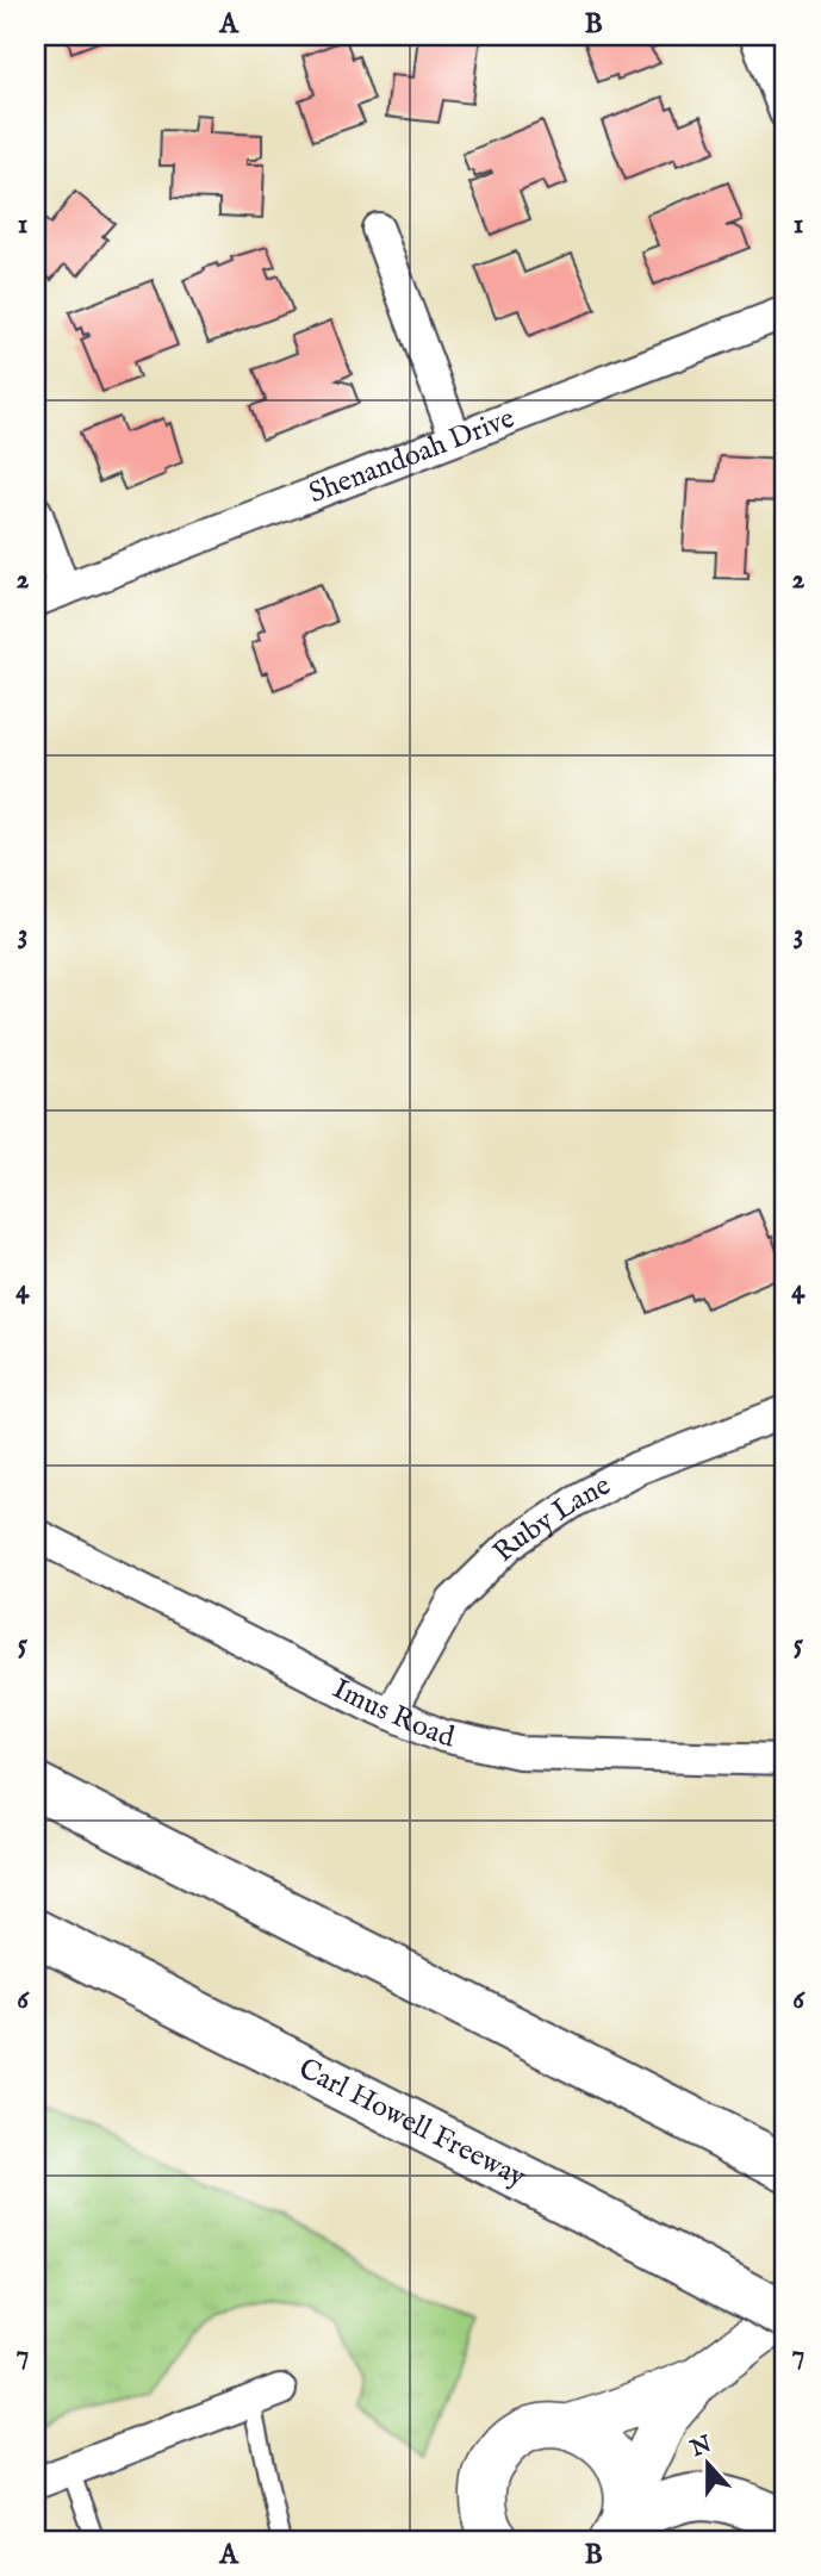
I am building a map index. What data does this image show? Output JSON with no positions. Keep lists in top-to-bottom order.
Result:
{
  "streets": {
    "highway": ["Carl Howell Freeway"],
    "street": ["Shenandoah Drive", "Ruby Lane", "Imus Road"]
  },
  "crossings": [
    ["Ruby Lane", "Imus Road"]
  ],
  "north": "top",
  "grid": {
    "columns": ["A", "B"],
    "rows": [
      "1",
      "2",
      "3",
      "4",
      "5",
      "6",
      "7"
    ]
  }
}
